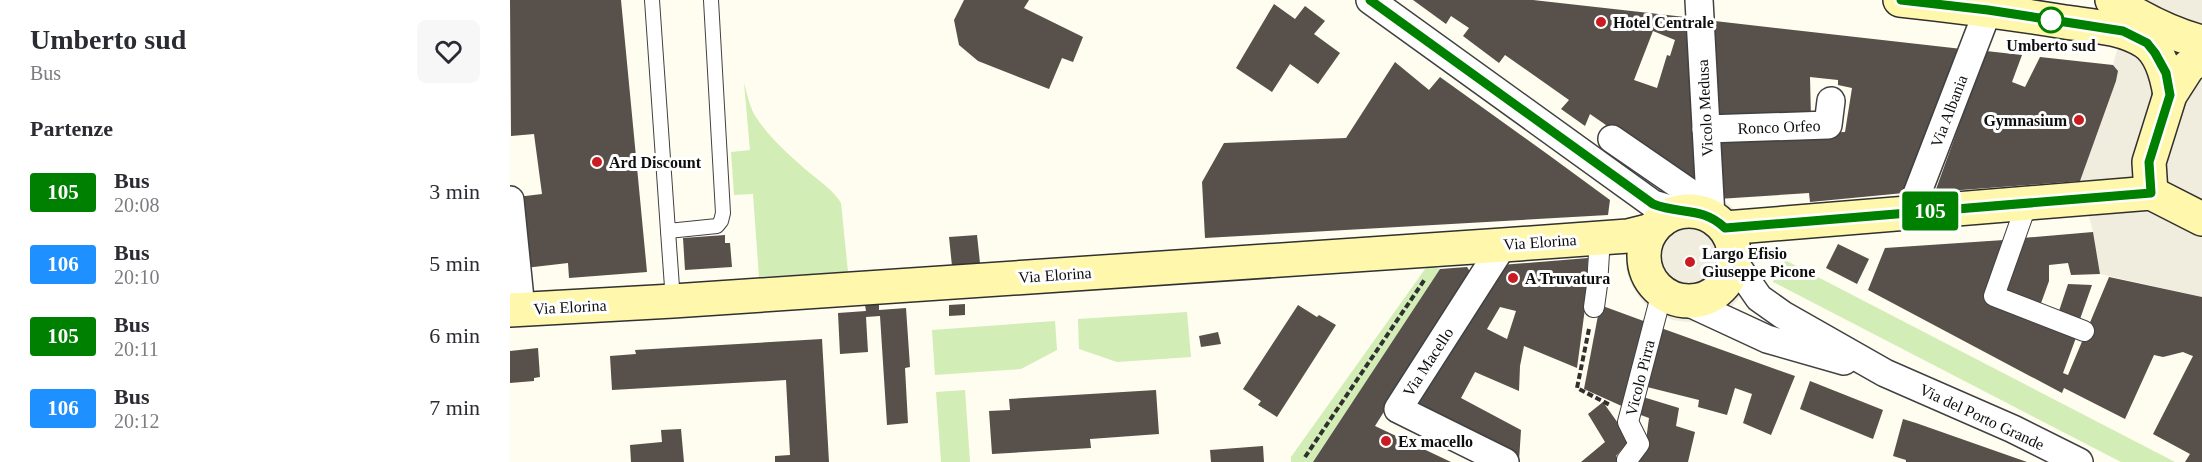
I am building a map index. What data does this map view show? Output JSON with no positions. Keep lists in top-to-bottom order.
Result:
{
  "streets": {
    "main road": ["Via Elorina"],
    "street": [
      "Vicolo Medusa",
      "Via Albania",
      "Ronco Orfeo",
      "Via Macello",
      "Vicolo Pirra",
      "Via del Porto Grande"
    ]
  },
  "crossings": [
    ["Vicolo Medusa", "Ronco Orfeo"],
    ["Vicolo Medusa", "Via Elorina"],
    ["Vicolo Medusa", "Vicolo Pirra"],
    ["Via Elorina", "Via Macello"],
    ["Via Elorina", "Vicolo Pirra"]
  ],
  "places": [
    "Umberto sud",
    "Hotel Centrale",
    "Gymnasium",
    "Ard Discount",
    "Largo Efisio Giuseppe Picone",
    "A Truvatura",
    "Ex macello"
  ],
  "lines": ["bus line 105"],
  "page": {
    "heading": [
      ["Umberto sud", "Bus"],
      "Partenze"
    ],
    "on_map": "105",
    "list": [
      {
        "mark": "105",
        "name": "Bus",
        "note": "20:08",
        "value": "3 min"
      },
      {
        "mark": "106",
        "name": "Bus",
        "note": "20:10",
        "value": "5 min"
      },
      {
        "mark": "105",
        "name": "Bus",
        "note": "20:11",
        "value": "6 min"
      },
      {
        "mark": "106",
        "name": "Bus",
        "note": "20:12",
        "value": "7 min"
      }
    ]
  }
}
